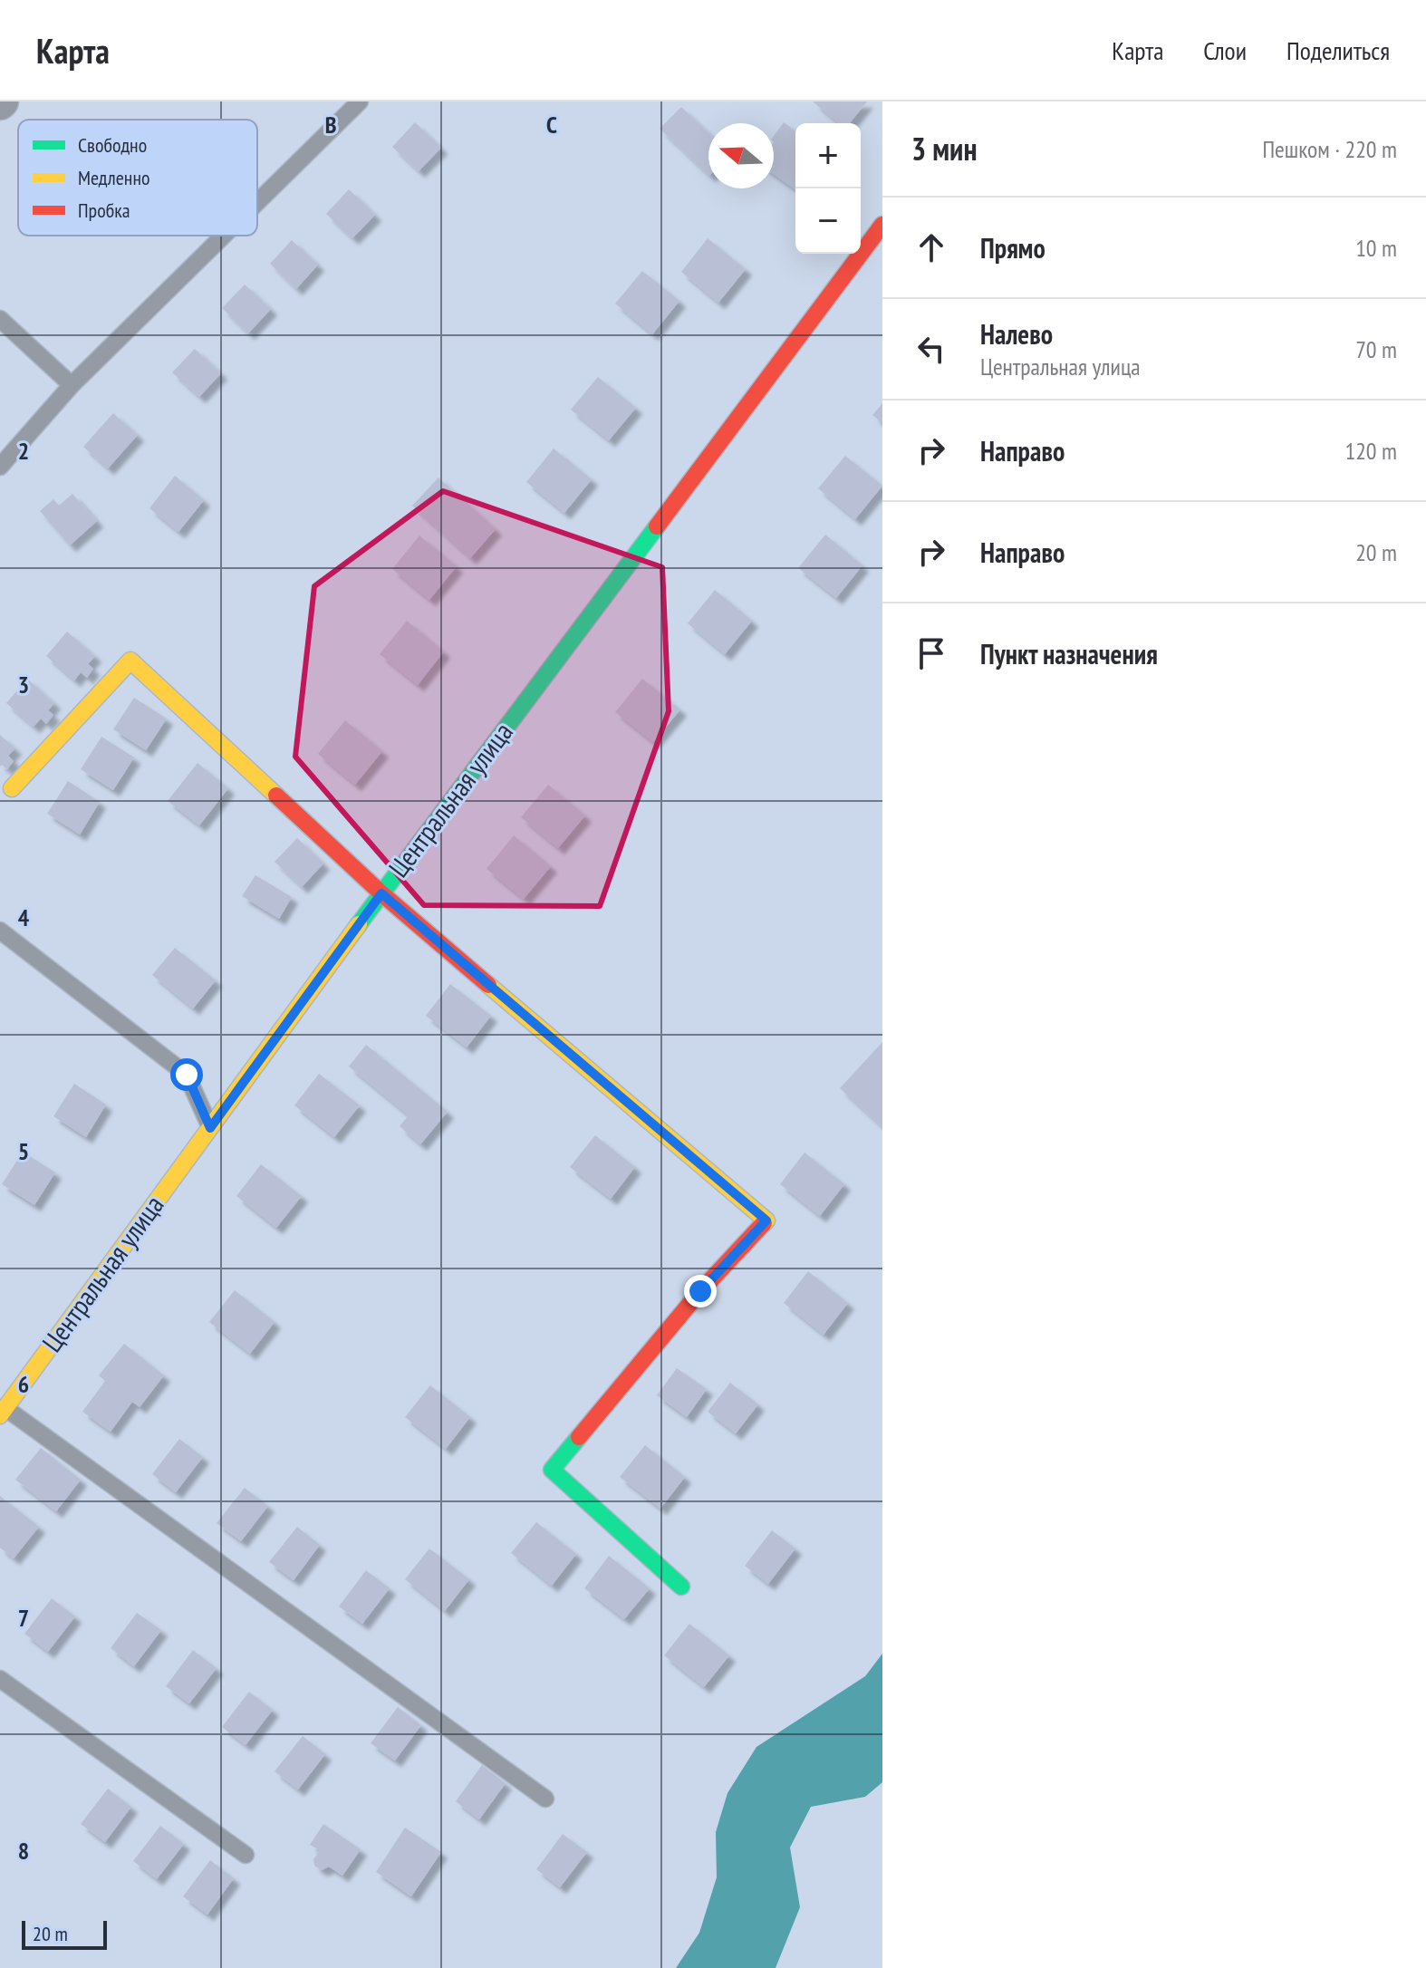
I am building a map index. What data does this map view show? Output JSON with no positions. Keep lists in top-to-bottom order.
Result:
{
  "streets": {
    "street": ["Центральная улица"]
  },
  "legend": ["Свободно", "Медленно", "Пробка"],
  "scale_bar": "20 m",
  "north": "left",
  "page": {
    "header": "Карта",
    "nav": ["Карта", "Слои", "Поделиться"],
    "heading": ["3 мин", "Пешком · 220 m"],
    "map_buttons": ["+", "−"],
    "list": [
      ["Прямо", "10 m"],
      ["Налево", "Центральная улица", "70 m"],
      ["Направо", "120 m"],
      ["Направо", "20 m"],
      "Пункт назначения"
    ],
    "scale": "20 m"
  },
  "grid": {
    "columns": ["B", "C"],
    "rows": [
      "2",
      "3",
      "4",
      "5",
      "6",
      "7",
      "8"
    ]
  }
}
